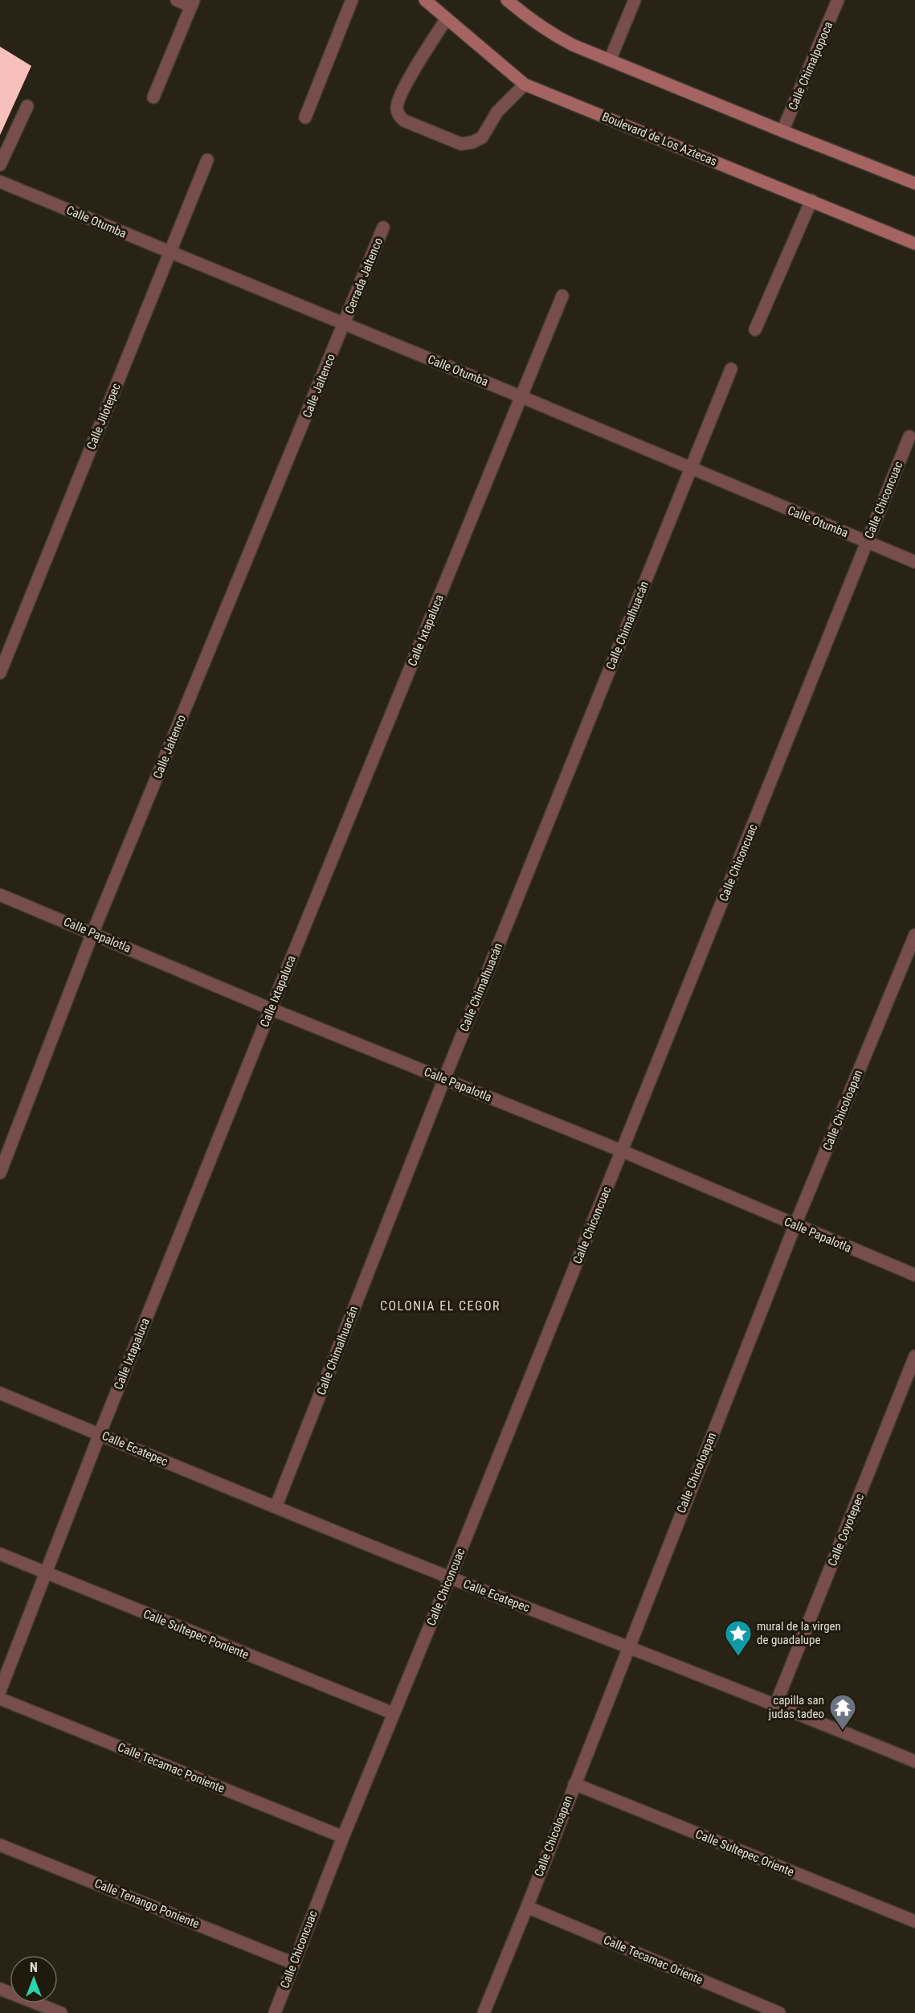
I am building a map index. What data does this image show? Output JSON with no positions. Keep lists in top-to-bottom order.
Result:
{
  "streets": {
    "main road": ["Boulevard de Los Aztecas"],
    "street": [
      "Calle Chimalpopoca",
      "Calle Otumba",
      "Cerrada Jaltenco",
      "Calle Jaltenco",
      "Calle Jilotepec",
      "Calle Chiconcuac",
      "Calle Chimalhuacán",
      "Calle Ixtapaluca",
      "Calle Papalotla",
      "Calle Chicoloapan",
      "Calle Ecatepec",
      "Calle Coyotepec",
      "Calle Sultepec Poniente",
      "Calle Tecamac Poniente",
      "Calle Sultepec Oriente",
      "Calle Tenango Poniente",
      "Calle Tecamac Oriente"
    ]
  },
  "crossings": [
    ["Calle Otumba", "Cerrada Jaltenco"],
    ["Calle Otumba", "Calle Jaltenco"],
    ["Calle Otumba", "Calle Jilotepec"],
    ["Calle Otumba", "Calle Chiconcuac"],
    ["Calle Otumba", "Calle Chimalhuacán"],
    ["Calle Otumba", "Calle Ixtapaluca"],
    ["Cerrada Jaltenco", "Calle Jaltenco"],
    ["Calle Jaltenco", "Calle Papalotla"],
    ["Calle Chiconcuac", "Calle Papalotla"],
    ["Calle Chiconcuac", "Calle Ecatepec"],
    ["Calle Chiconcuac", "Calle Sultepec Poniente"],
    ["Calle Chiconcuac", "Calle Tecamac Poniente"],
    ["Calle Chiconcuac", "Calle Tenango Poniente"],
    ["Calle Chimalhuacán", "Calle Papalotla"],
    ["Calle Chimalhuacán", "Calle Ecatepec"],
    ["Calle Ixtapaluca", "Calle Papalotla"],
    ["Calle Ixtapaluca", "Calle Ecatepec"],
    ["Calle Ixtapaluca", "Calle Sultepec Poniente"],
    ["Calle Papalotla", "Calle Chicoloapan"],
    ["Calle Chicoloapan", "Calle Ecatepec"],
    ["Calle Chicoloapan", "Calle Sultepec Oriente"],
    ["Calle Chicoloapan", "Calle Tecamac Oriente"],
    ["Calle Ecatepec", "Calle Coyotepec"]
  ],
  "districts": ["COLONIA EL CEGOR"],
  "places": {
    "place": ["mural de la virgen de guadalupe"],
    "temple": ["capilla san judas tadeo"]
  },
  "north": "top"
}
